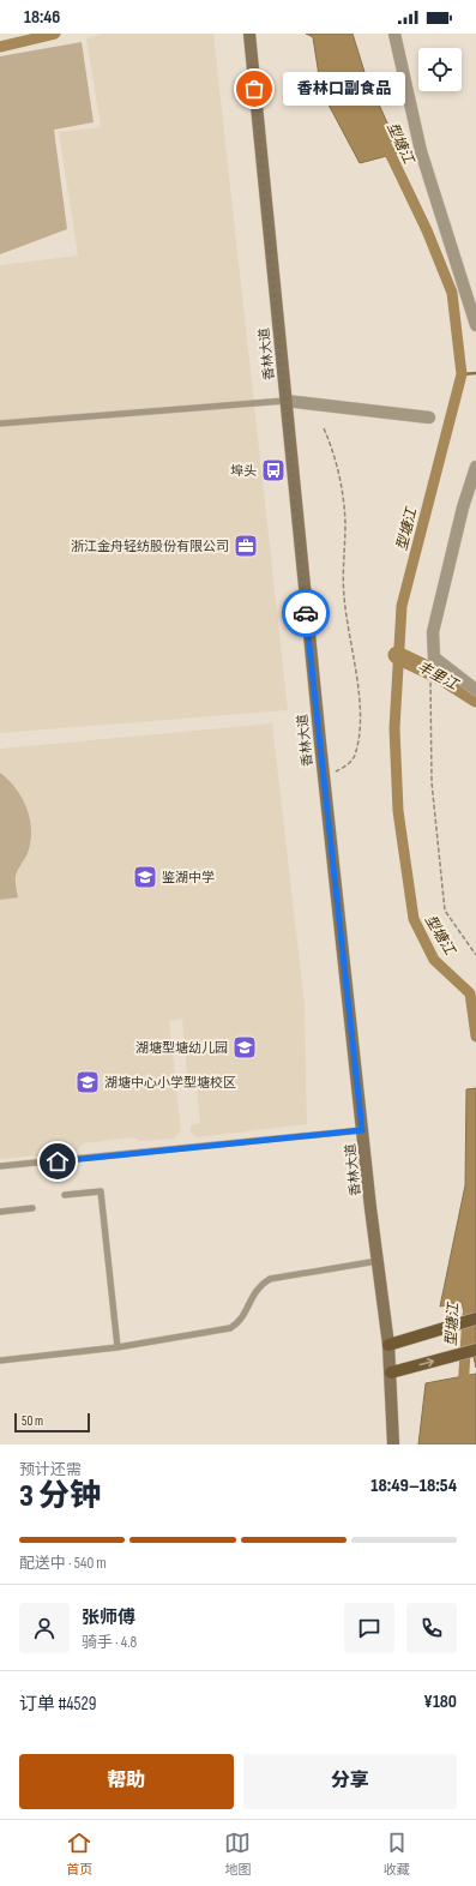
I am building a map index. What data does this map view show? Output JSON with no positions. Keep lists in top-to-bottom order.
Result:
{
  "streets": {
    "main road": ["香林大道"]
  },
  "water": ["型塘江", "丰里江"],
  "places": {
    "other": ["香林口副食品"],
    "bus stop": ["埠头"],
    "office": ["浙江金舟轻纺股份有限公司"],
    "school or university": ["鉴湖中学", "湖塘型塘幼儿园", "湖塘中心小学型塘校区"]
  },
  "scale_bar": "50 m",
  "page": {
    "status": "18:46",
    "bubble": "香林口副食品",
    "scale": "50 m",
    "heading": ["3 分钟", "预计还需", "18:49–18:54"],
    "panel": [
      "张师傅",
      "骑手 · 4.8",
      "订单 #4529",
      "¥180"
    ],
    "bar": "配送中 · 540 m",
    "buttons": ["帮助", "分享"],
    "tabs": ["首页", "地图", "收藏"]
  }
}
